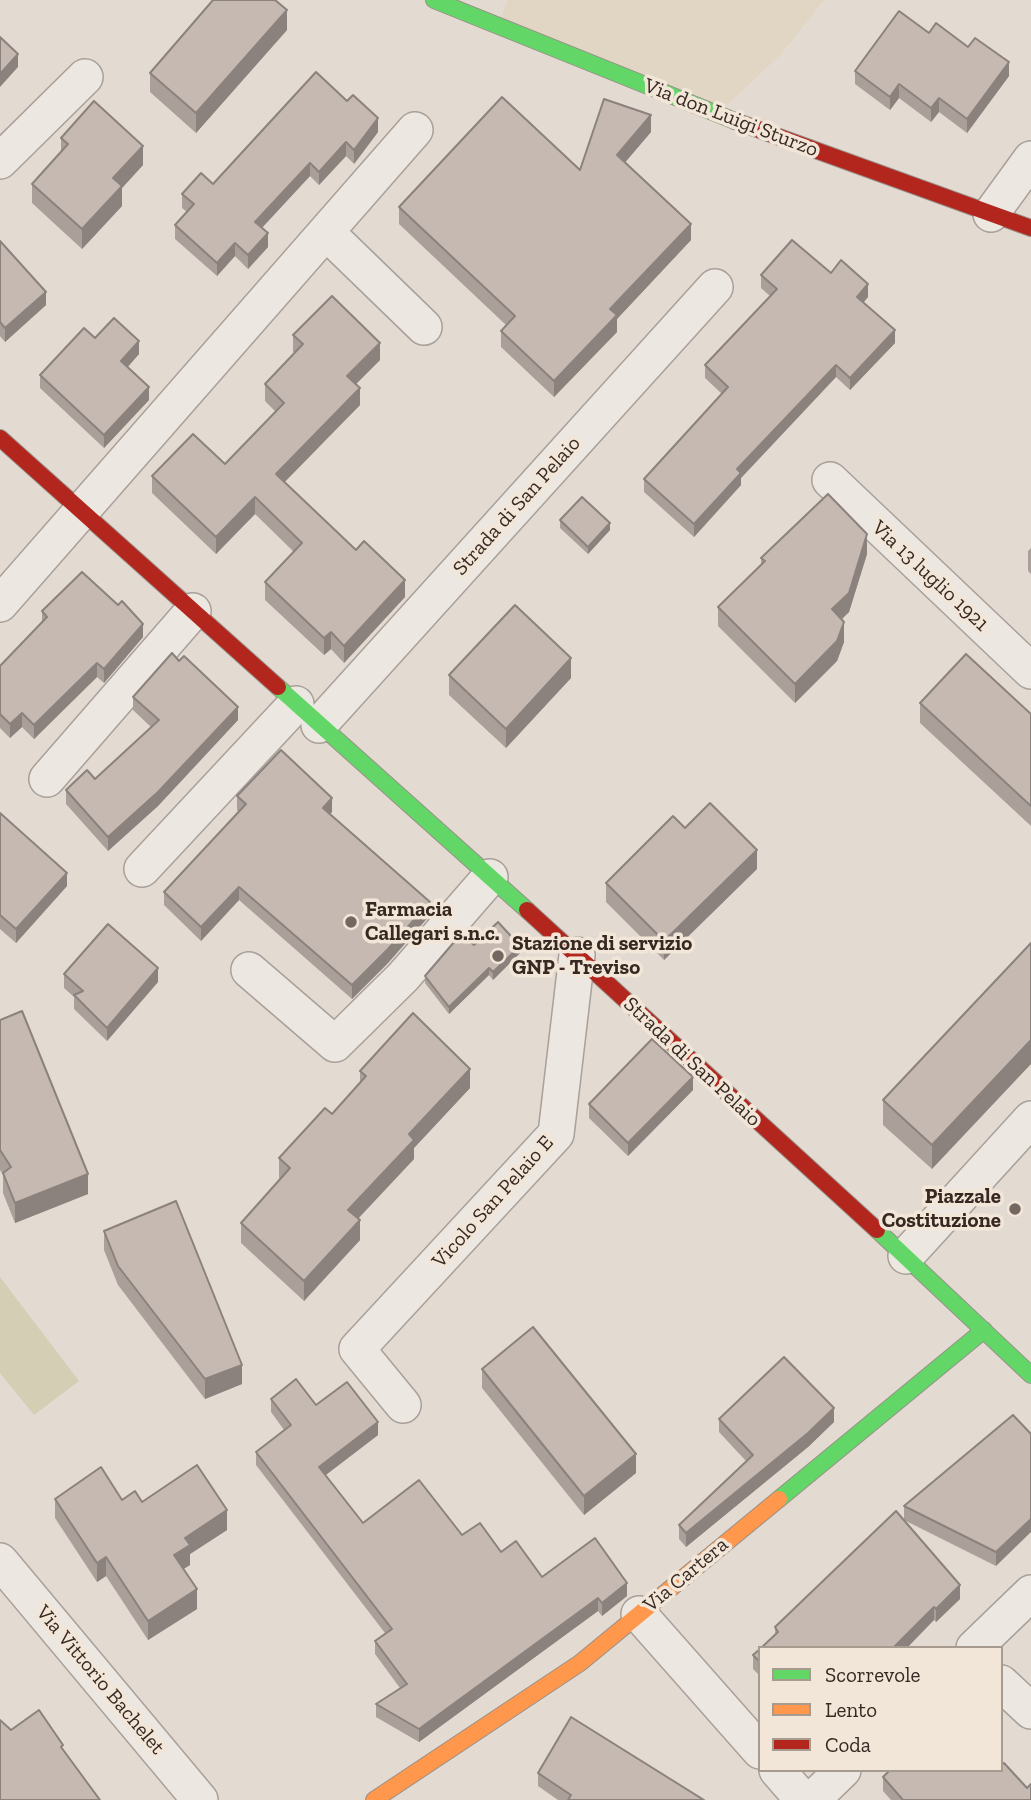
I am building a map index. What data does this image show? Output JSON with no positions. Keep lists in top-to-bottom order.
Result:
{
  "streets": {
    "street": [
      "Via don Luigi Sturzo",
      "Strada di San Pelaio",
      "Via 13 luglio 1921",
      "Vicolo San Pelaio E",
      "Via Cartera",
      "Via Vittorio Bachelet"
    ]
  },
  "crossings": [
    ["Strada di San Pelaio", "Vicolo San Pelaio E"],
    ["Strada di San Pelaio", "Via Cartera"]
  ],
  "places": ["Farmacia Callegari s.n.c.", "Stazione di servizio GNP - Treviso", "Piazzale Costituzione"],
  "legend": ["Scorrevole", "Lento", "Coda"]
}
